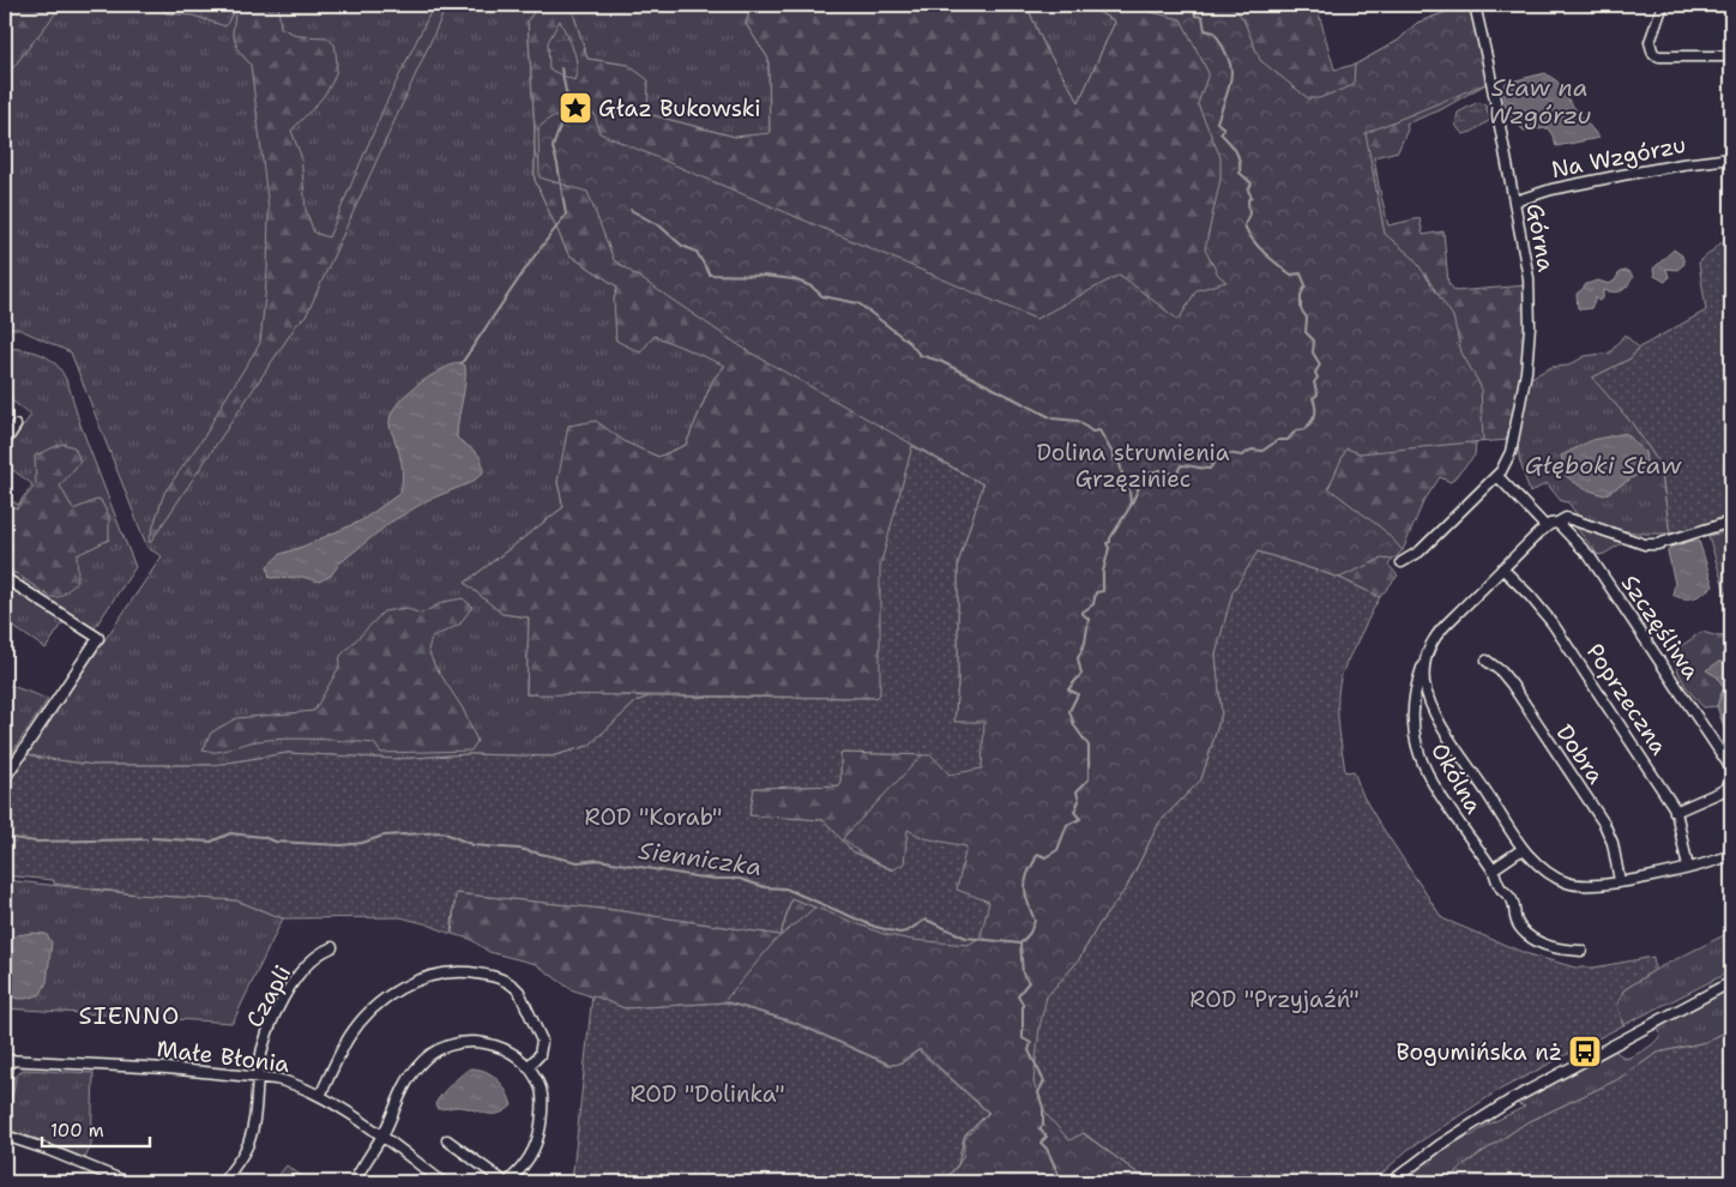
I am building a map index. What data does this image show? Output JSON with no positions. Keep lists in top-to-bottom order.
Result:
{
  "streets": {
    "street": [
      "Na Wzgórzu",
      "Górna",
      "Szczęśliwa",
      "Poprzeczna",
      "Dobra",
      "Okólna",
      "Czapli",
      "Małe Błonia"
    ]
  },
  "crossings": [
    ["Na Wzgórzu", "Górna"],
    ["Poprzeczna", "Okólna"],
    ["Dobra", "Okólna"],
    ["Czapli", "Małe Błonia"]
  ],
  "districts": ["SIENNO"],
  "water": ["Staw na Wzgórzu", "Głęboki Staw", "Sienniczka"],
  "parks": [
    "Dolina strumienia Grzęziniec",
    "ROD \"Korab\"",
    "ROD \"Przyjaźń\"",
    "ROD \"Dolinka\""
  ],
  "places": {
    "place": ["Głaz Bukowski"],
    "bus stop": ["Bogumińska nż"]
  },
  "scale_bar": "100 m"
}
